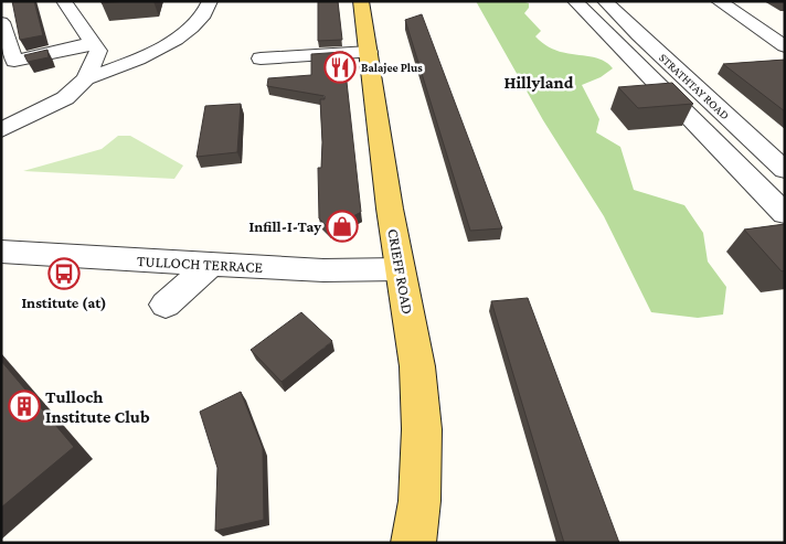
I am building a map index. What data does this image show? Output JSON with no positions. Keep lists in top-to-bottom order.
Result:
{
  "streets": {
    "main road": ["CRIEFF ROAD"],
    "street": ["STRATHTAY ROAD", "TULLOCH TERRACE"]
  },
  "crossings": [
    ["TULLOCH TERRACE", "CRIEFF ROAD"]
  ],
  "districts": ["Hillyland"],
  "places": {
    "restaurant": ["Balajee Plus"],
    "shop": ["Infill-I-Tay"],
    "bus stop": ["Institute (at)"],
    "building": ["Tulloch Institute Club"]
  }
}
